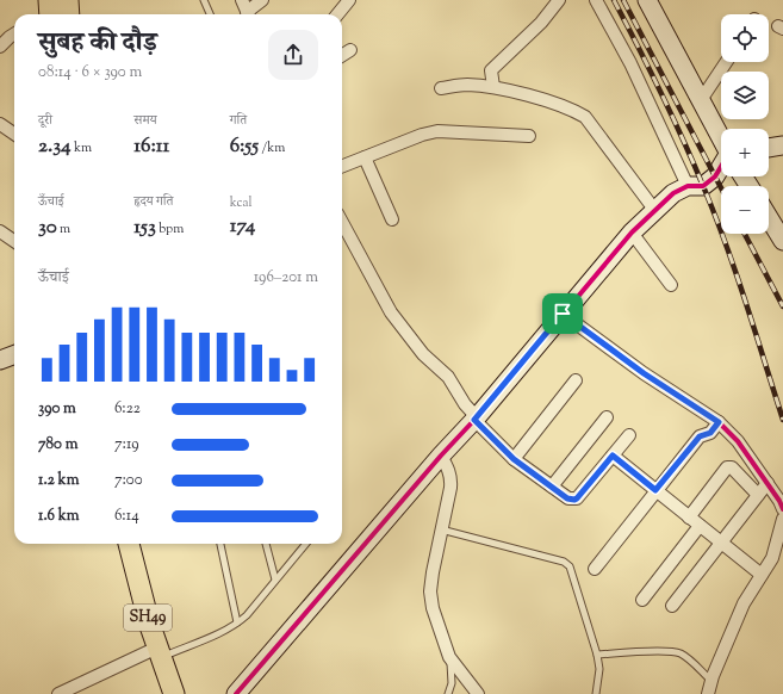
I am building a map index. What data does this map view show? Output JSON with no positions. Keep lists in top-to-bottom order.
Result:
{
  "streets": {
    "main road": ["SH49"]
  },
  "page": {
    "map_buttons": ["+", "−"],
    "heading": ["सुबह की दौड़", "08:14 · 6 × 390 m"],
    "stats": [
      ["दूरी", "2.34 km"],
      ["समय", "16:11"],
      ["गति", "6:55 /km"],
      ["ऊँचाई", "30 m"],
      ["हृदय गति", "153 bpm"],
      ["kcal", "174"]
    ],
    "chart": ["ऊँचाई", "196–201 m"],
    "list": [
      {
        "name": "390 m",
        "note": "6:22"
      },
      {
        "name": "780 m",
        "note": "7:19"
      },
      {
        "name": "1.2 km",
        "note": "7:00"
      },
      {
        "name": "1.6 km",
        "note": "6:14"
      }
    ]
  }
}
